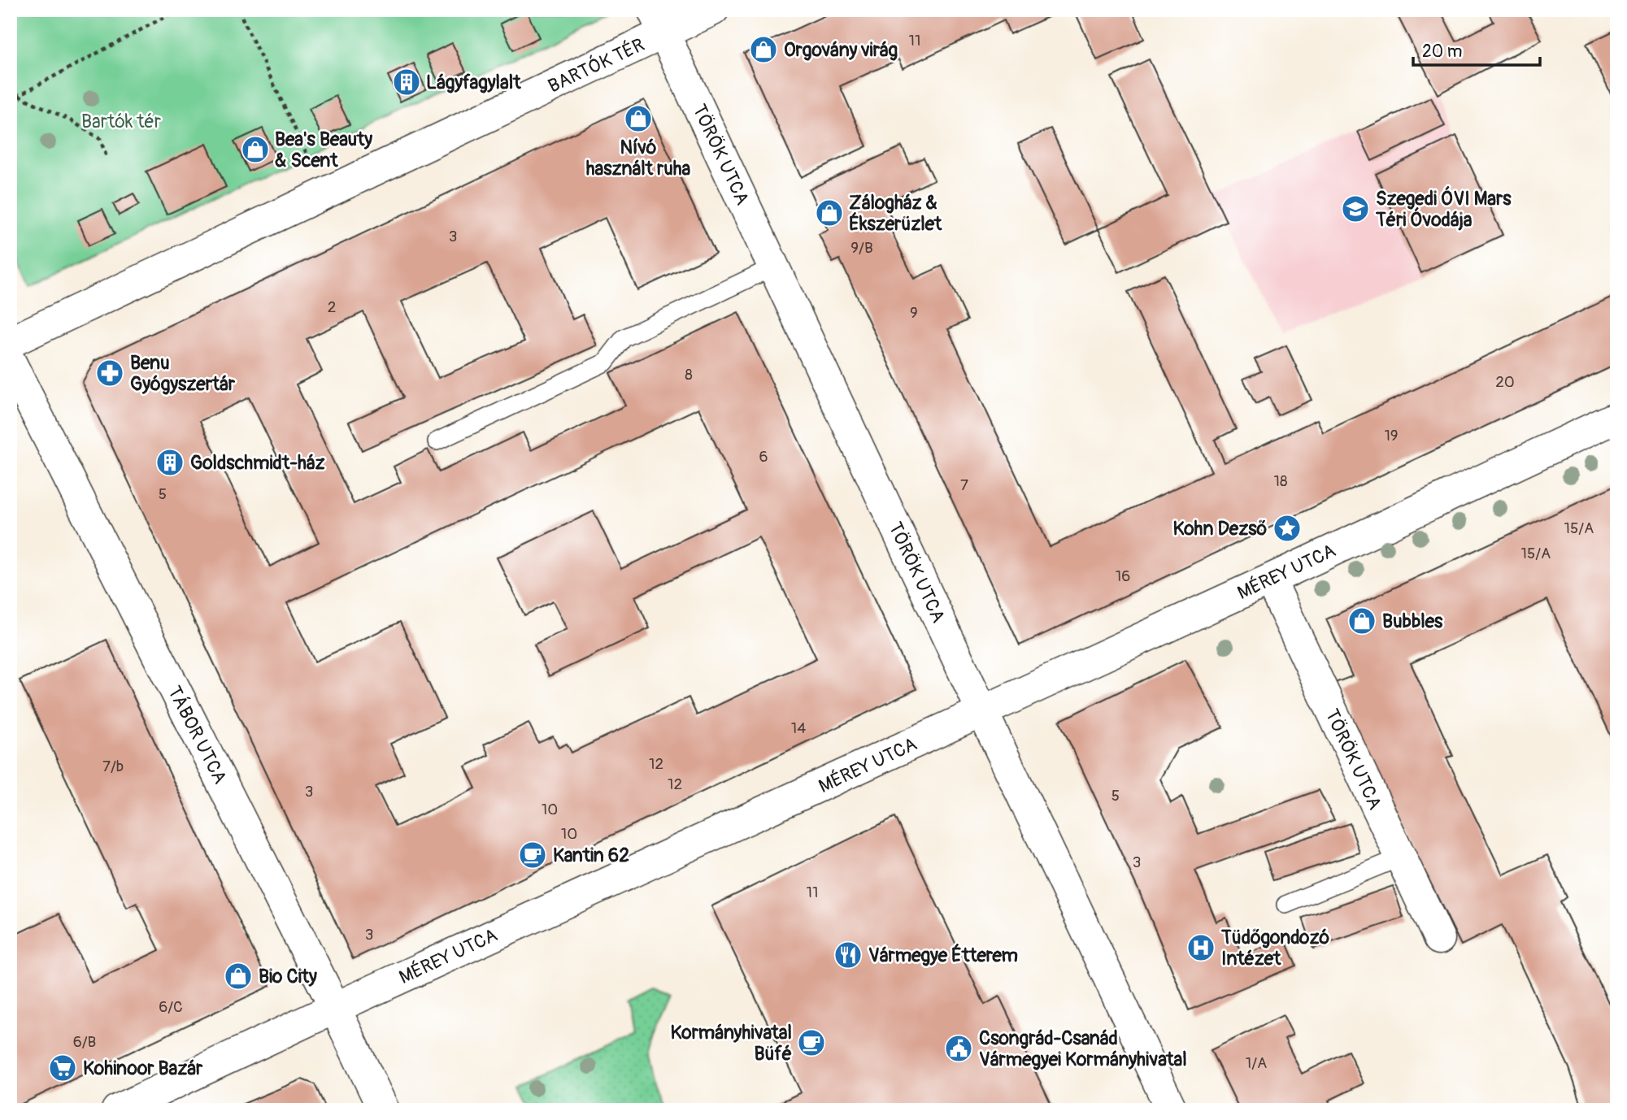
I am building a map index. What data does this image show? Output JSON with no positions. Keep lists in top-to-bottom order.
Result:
{
  "streets": {
    "street": [
      "BARTÓK TÉR",
      "TÖRÖK UTCA",
      "MÉREY UTCA",
      "TÁBOR UTCA"
    ]
  },
  "crossings": [
    ["BARTÓK TÉR", "TÖRÖK UTCA"],
    ["TÖRÖK UTCA", "MÉREY UTCA"],
    ["MÉREY UTCA", "TÁBOR UTCA"]
  ],
  "parks": ["Bartók tér"],
  "places": {
    "shop": [
      "Orgovány virág",
      "Nívó használt ruha",
      "Bea's Beauty & Scent",
      "Zálogház & Ékszerüzlet",
      "Bubbles",
      "Bio City"
    ],
    "building": ["Lágyfagylalt", "Goldschmidt-ház"],
    "school or university": ["Szegedi ÓVI Mars Téri Óvodája"],
    "pharmacy": ["Benu Gyógyszertár"],
    "place": ["Kohn Dezső"],
    "cafe": ["Kantin 62", "Kormányhivatal Büfé"],
    "hospital": ["Tüdőgondozó Intézet"],
    "restaurant": ["Vármegye Étterem"],
    "public building": ["Csongrád-Csanád Vármegyei Kormányhivatal"],
    "supermarket": ["Kohinoor Bazár"]
  },
  "house_numbers": [
    "11",
    "3",
    "9/B",
    "2",
    "9",
    "8",
    "20",
    "19",
    "6",
    "18",
    "7",
    "5",
    "15/A",
    "15/A",
    "16",
    "14",
    "12",
    "7/b",
    "12",
    "3",
    "5",
    "10",
    "10",
    "3",
    "11",
    "3",
    "6/C",
    "6/B",
    "1/A"
  ],
  "scale_bar": "20 m"
}
